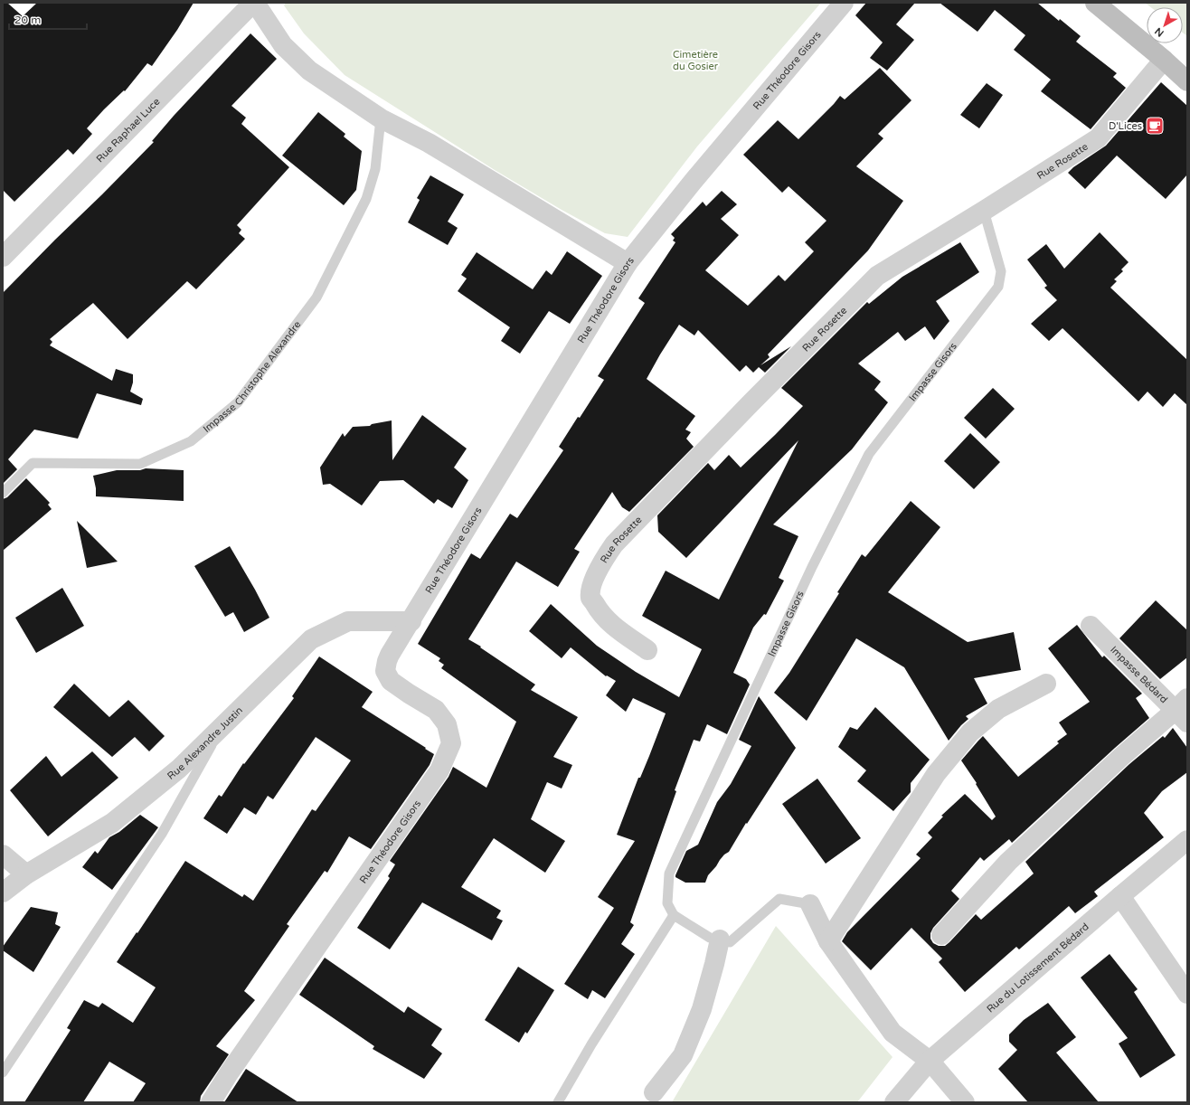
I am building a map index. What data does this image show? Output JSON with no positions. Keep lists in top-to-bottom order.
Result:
{
  "streets": {
    "street": [
      "Rue Théodore Gisors",
      "Rue Raphael Luce",
      "Rue Rosette",
      "Impasse Bédard",
      "Rue Alexandre Justin",
      "Rue du Lotissement Bédard"
    ],
    "lane": ["Impasse Gisors", "Impasse Christophe Alexandre"]
  },
  "crossings": [
    ["Rue Théodore Gisors", "Rue Alexandre Justin"],
    ["Rue Rosette", "Impasse Gisors"]
  ],
  "parks": ["Cimetière du Gosier"],
  "places": {
    "cafe": ["D'Lices"]
  },
  "scale_bar": "20 m",
  "north": "bottom left"
}
